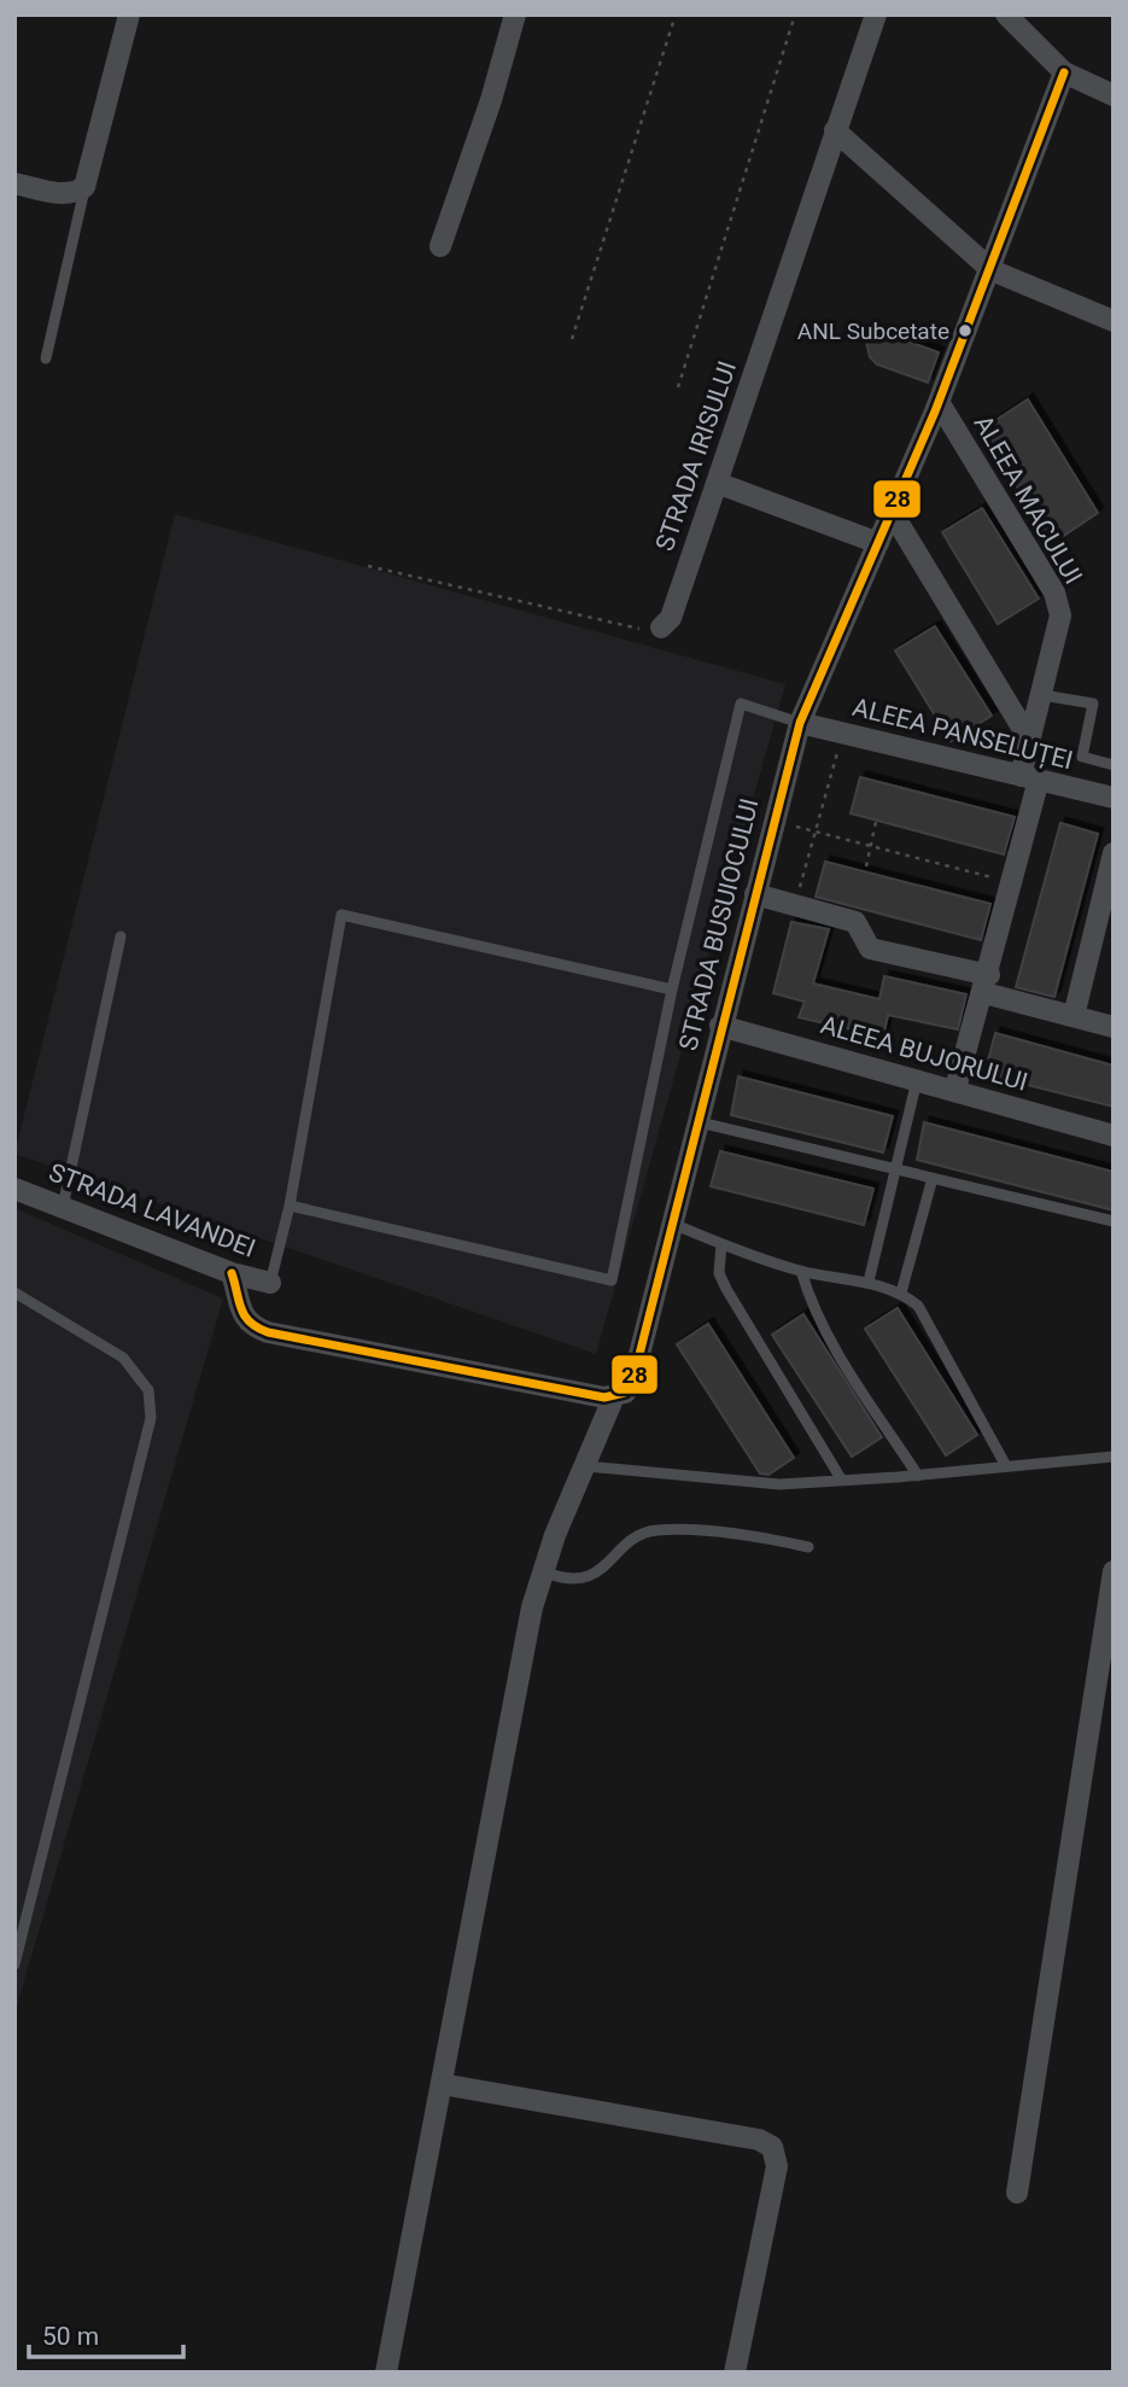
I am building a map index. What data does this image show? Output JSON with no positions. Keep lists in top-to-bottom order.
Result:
{
  "streets": {
    "street": [
      "STRADA IRISULUI",
      "ALEEA MACULUI",
      "ALEEA PANSELUȚEI",
      "STRADA BUSUIOCULUI",
      "ALEEA BUJORULUI",
      "STRADA LAVANDEI"
    ]
  },
  "crossings": [
    ["ALEEA MACULUI", "ALEEA PANSELUȚEI"],
    ["ALEEA MACULUI", "STRADA BUSUIOCULUI"],
    ["ALEEA MACULUI", "ALEEA BUJORULUI"],
    ["ALEEA PANSELUȚEI", "STRADA BUSUIOCULUI"],
    ["STRADA BUSUIOCULUI", "ALEEA BUJORULUI"]
  ],
  "places": ["ANL Subcetate"],
  "lines": ["transit line 28"],
  "scale_bar": "50 m"
}
